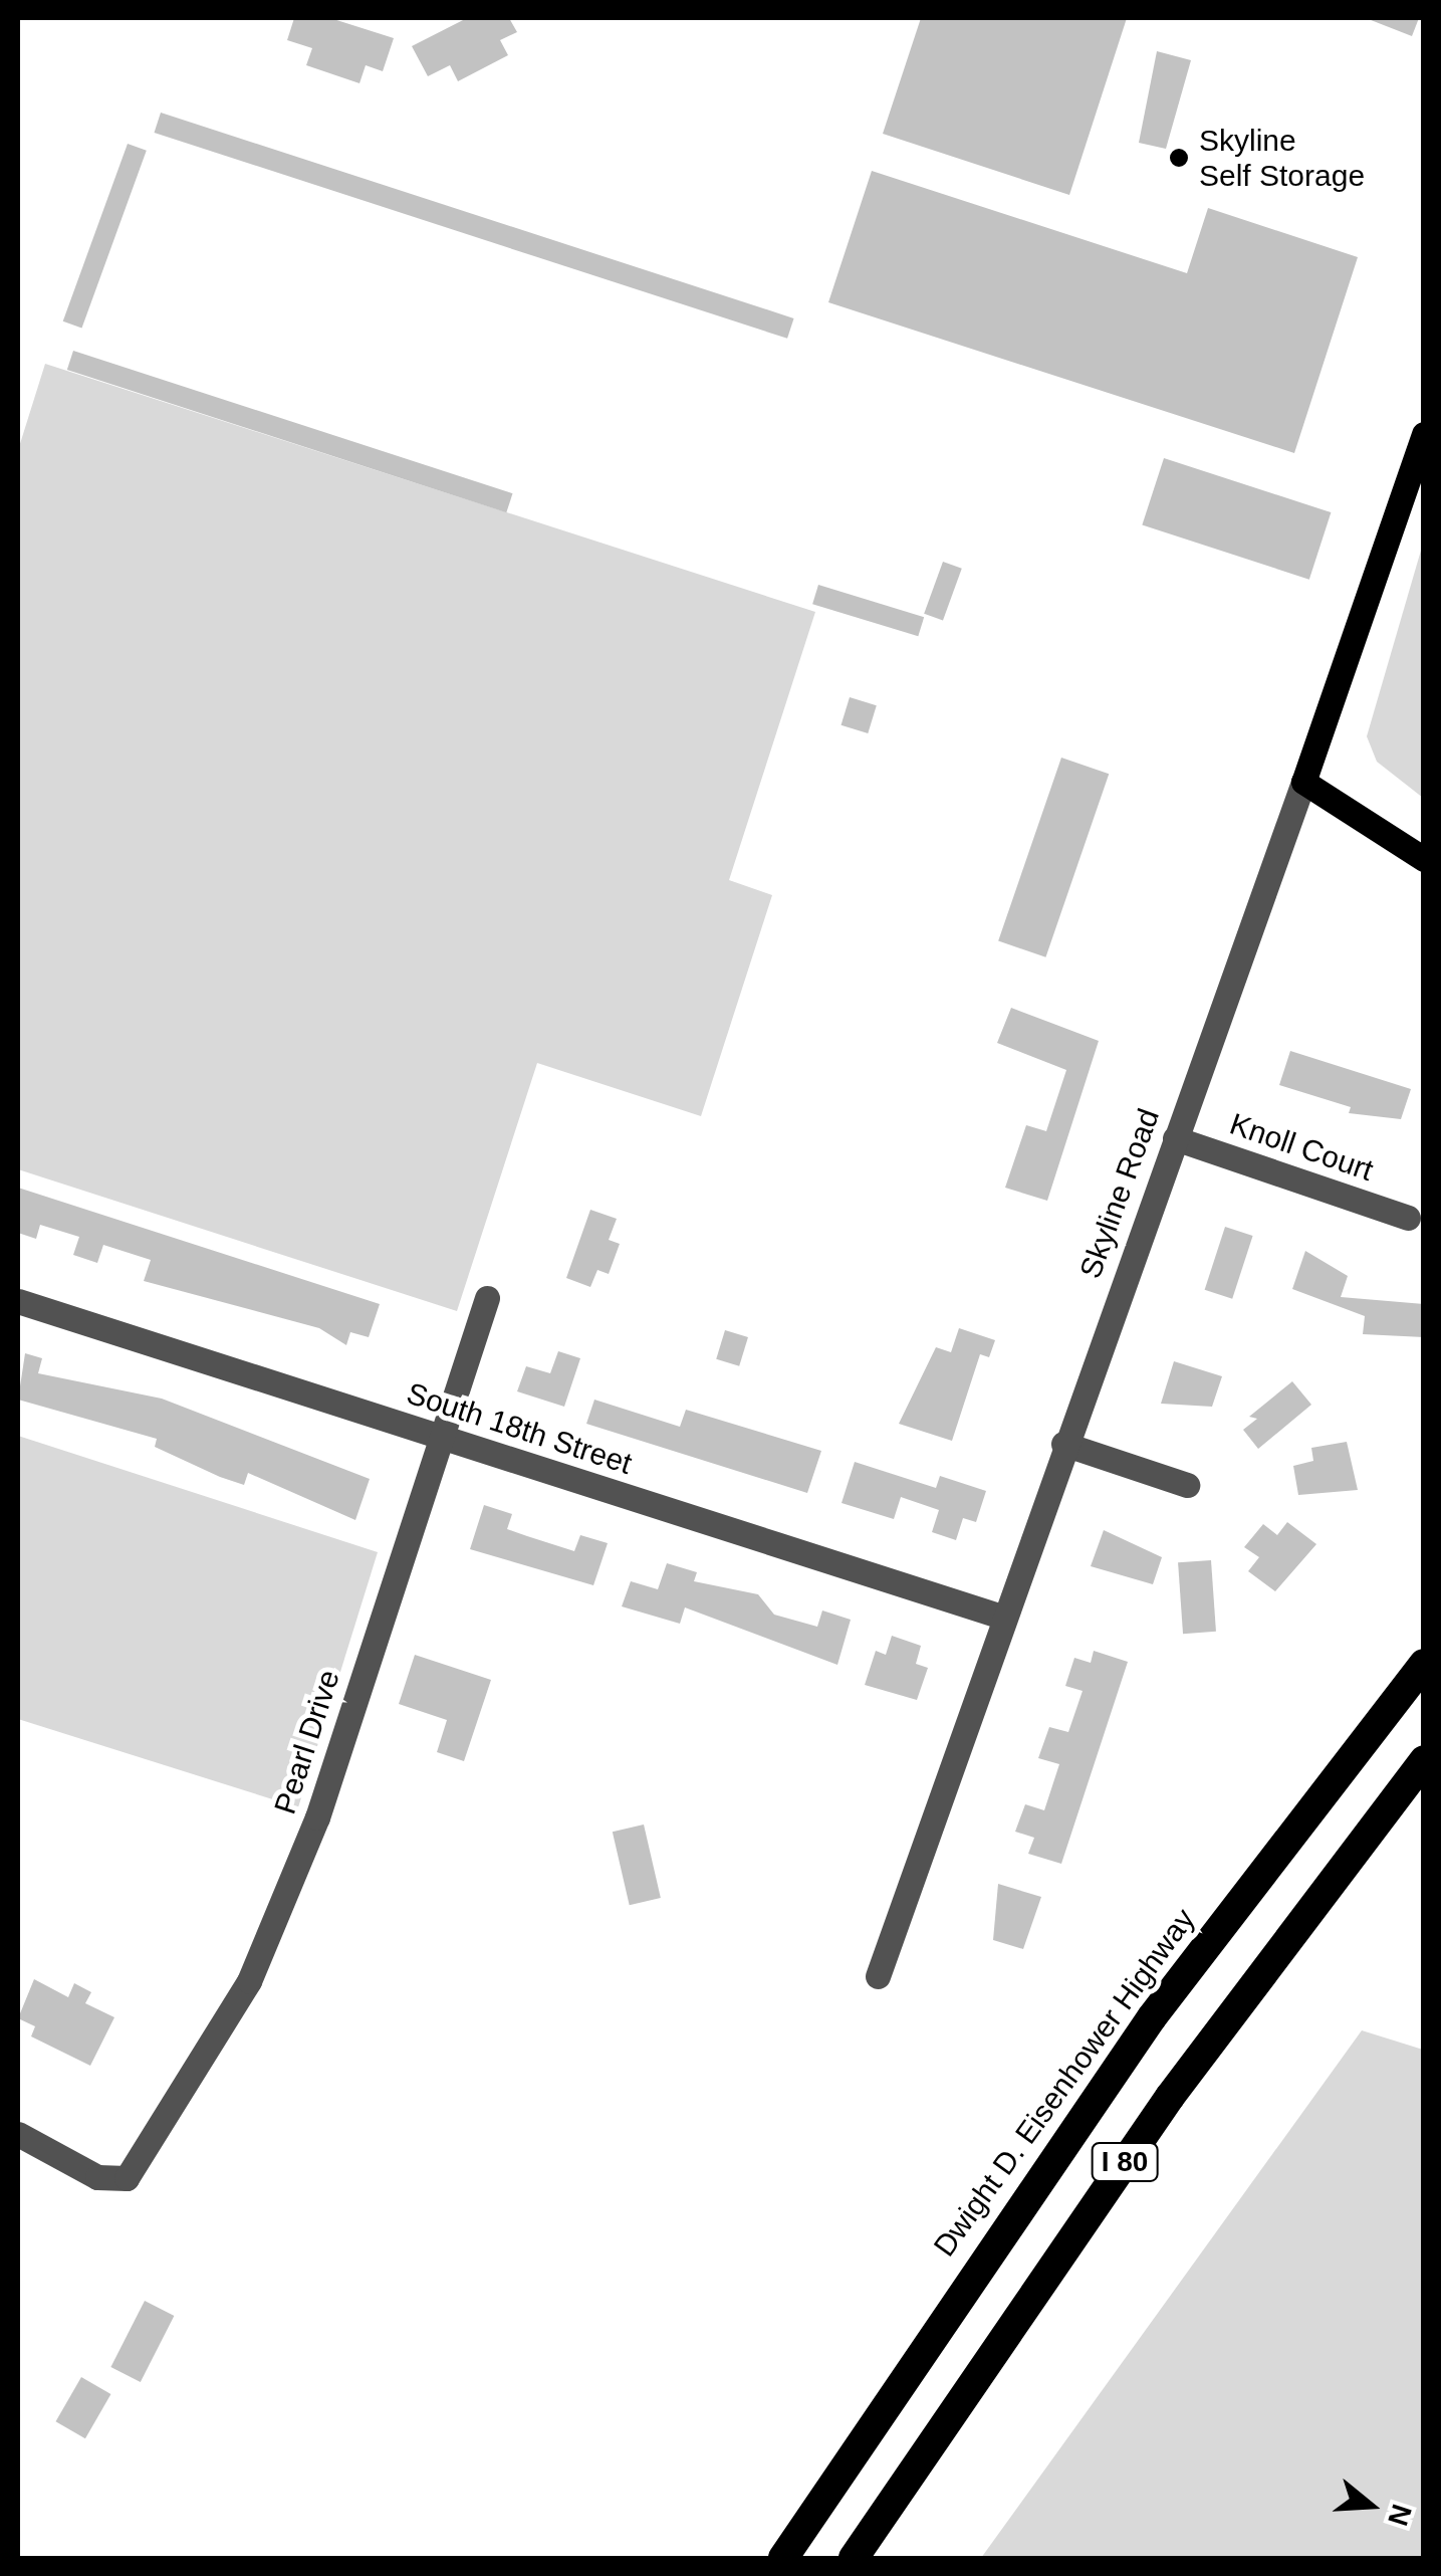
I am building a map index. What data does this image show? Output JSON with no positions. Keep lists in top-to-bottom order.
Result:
{
  "streets": {
    "highway": ["Dwight D. Eisenhower Highway", "I 80"],
    "main road": ["Skyline Road"],
    "street": ["Knoll Court", "South 18th Street", "Pearl Drive"]
  },
  "crossings": [
    ["Knoll Court", "Skyline Road"],
    ["Skyline Road", "South 18th Street"],
    ["South 18th Street", "Pearl Drive"]
  ],
  "places": ["Skyline Self Storage"],
  "north": "right"
}
